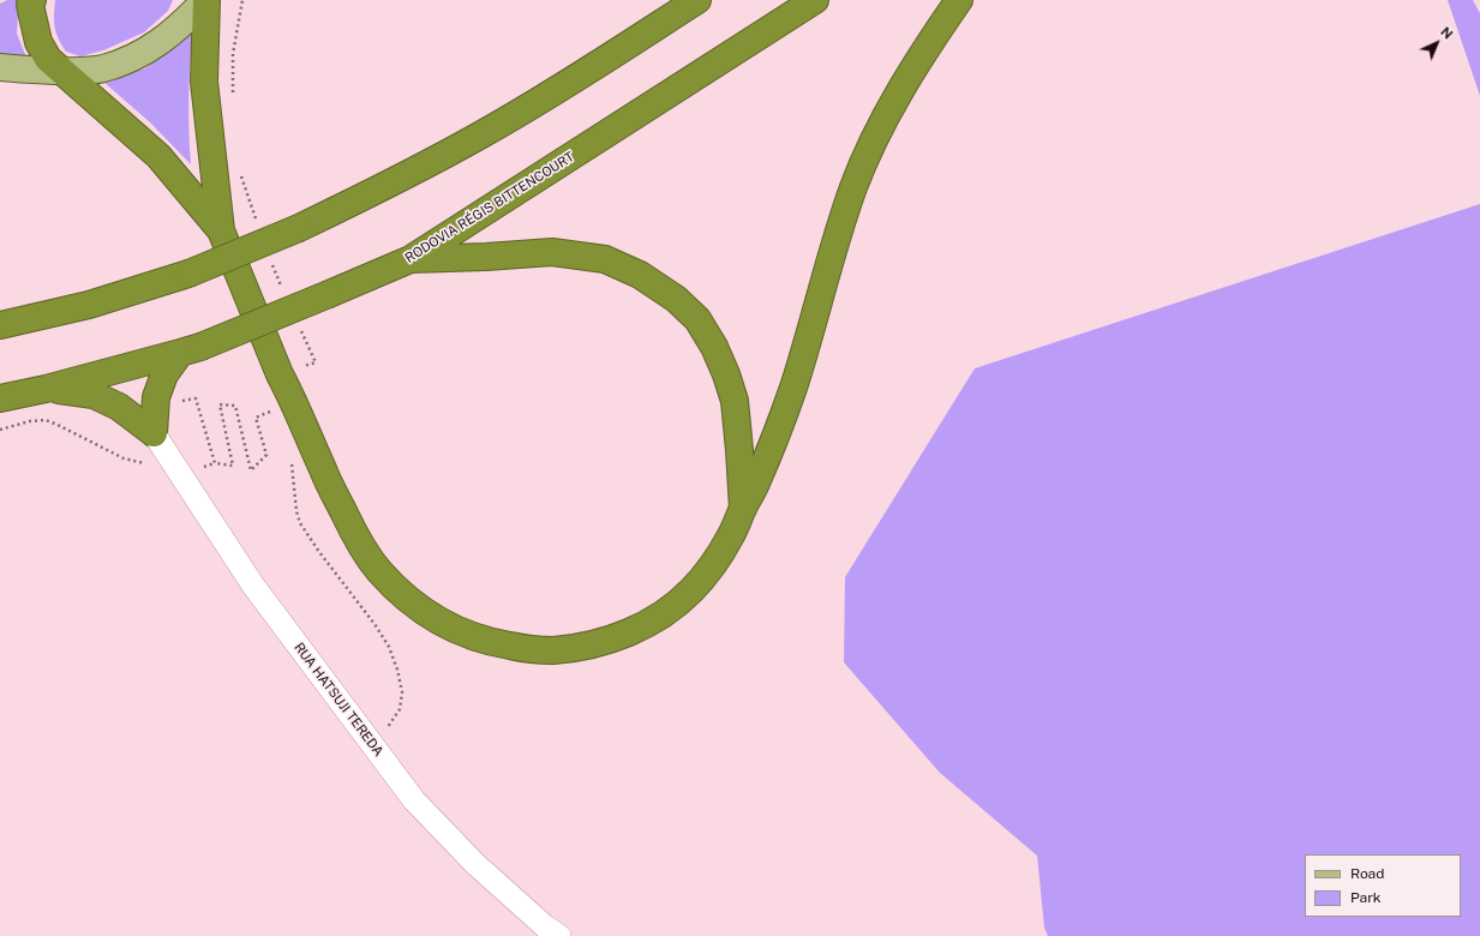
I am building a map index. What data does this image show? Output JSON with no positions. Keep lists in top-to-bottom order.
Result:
{
  "streets": {
    "highway": ["RODOVIA RÉGIS BITTENCOURT"],
    "street": ["RUA HATSUJI TEREDA"]
  },
  "legend": ["Road", "Park"],
  "north": "top right"
}
